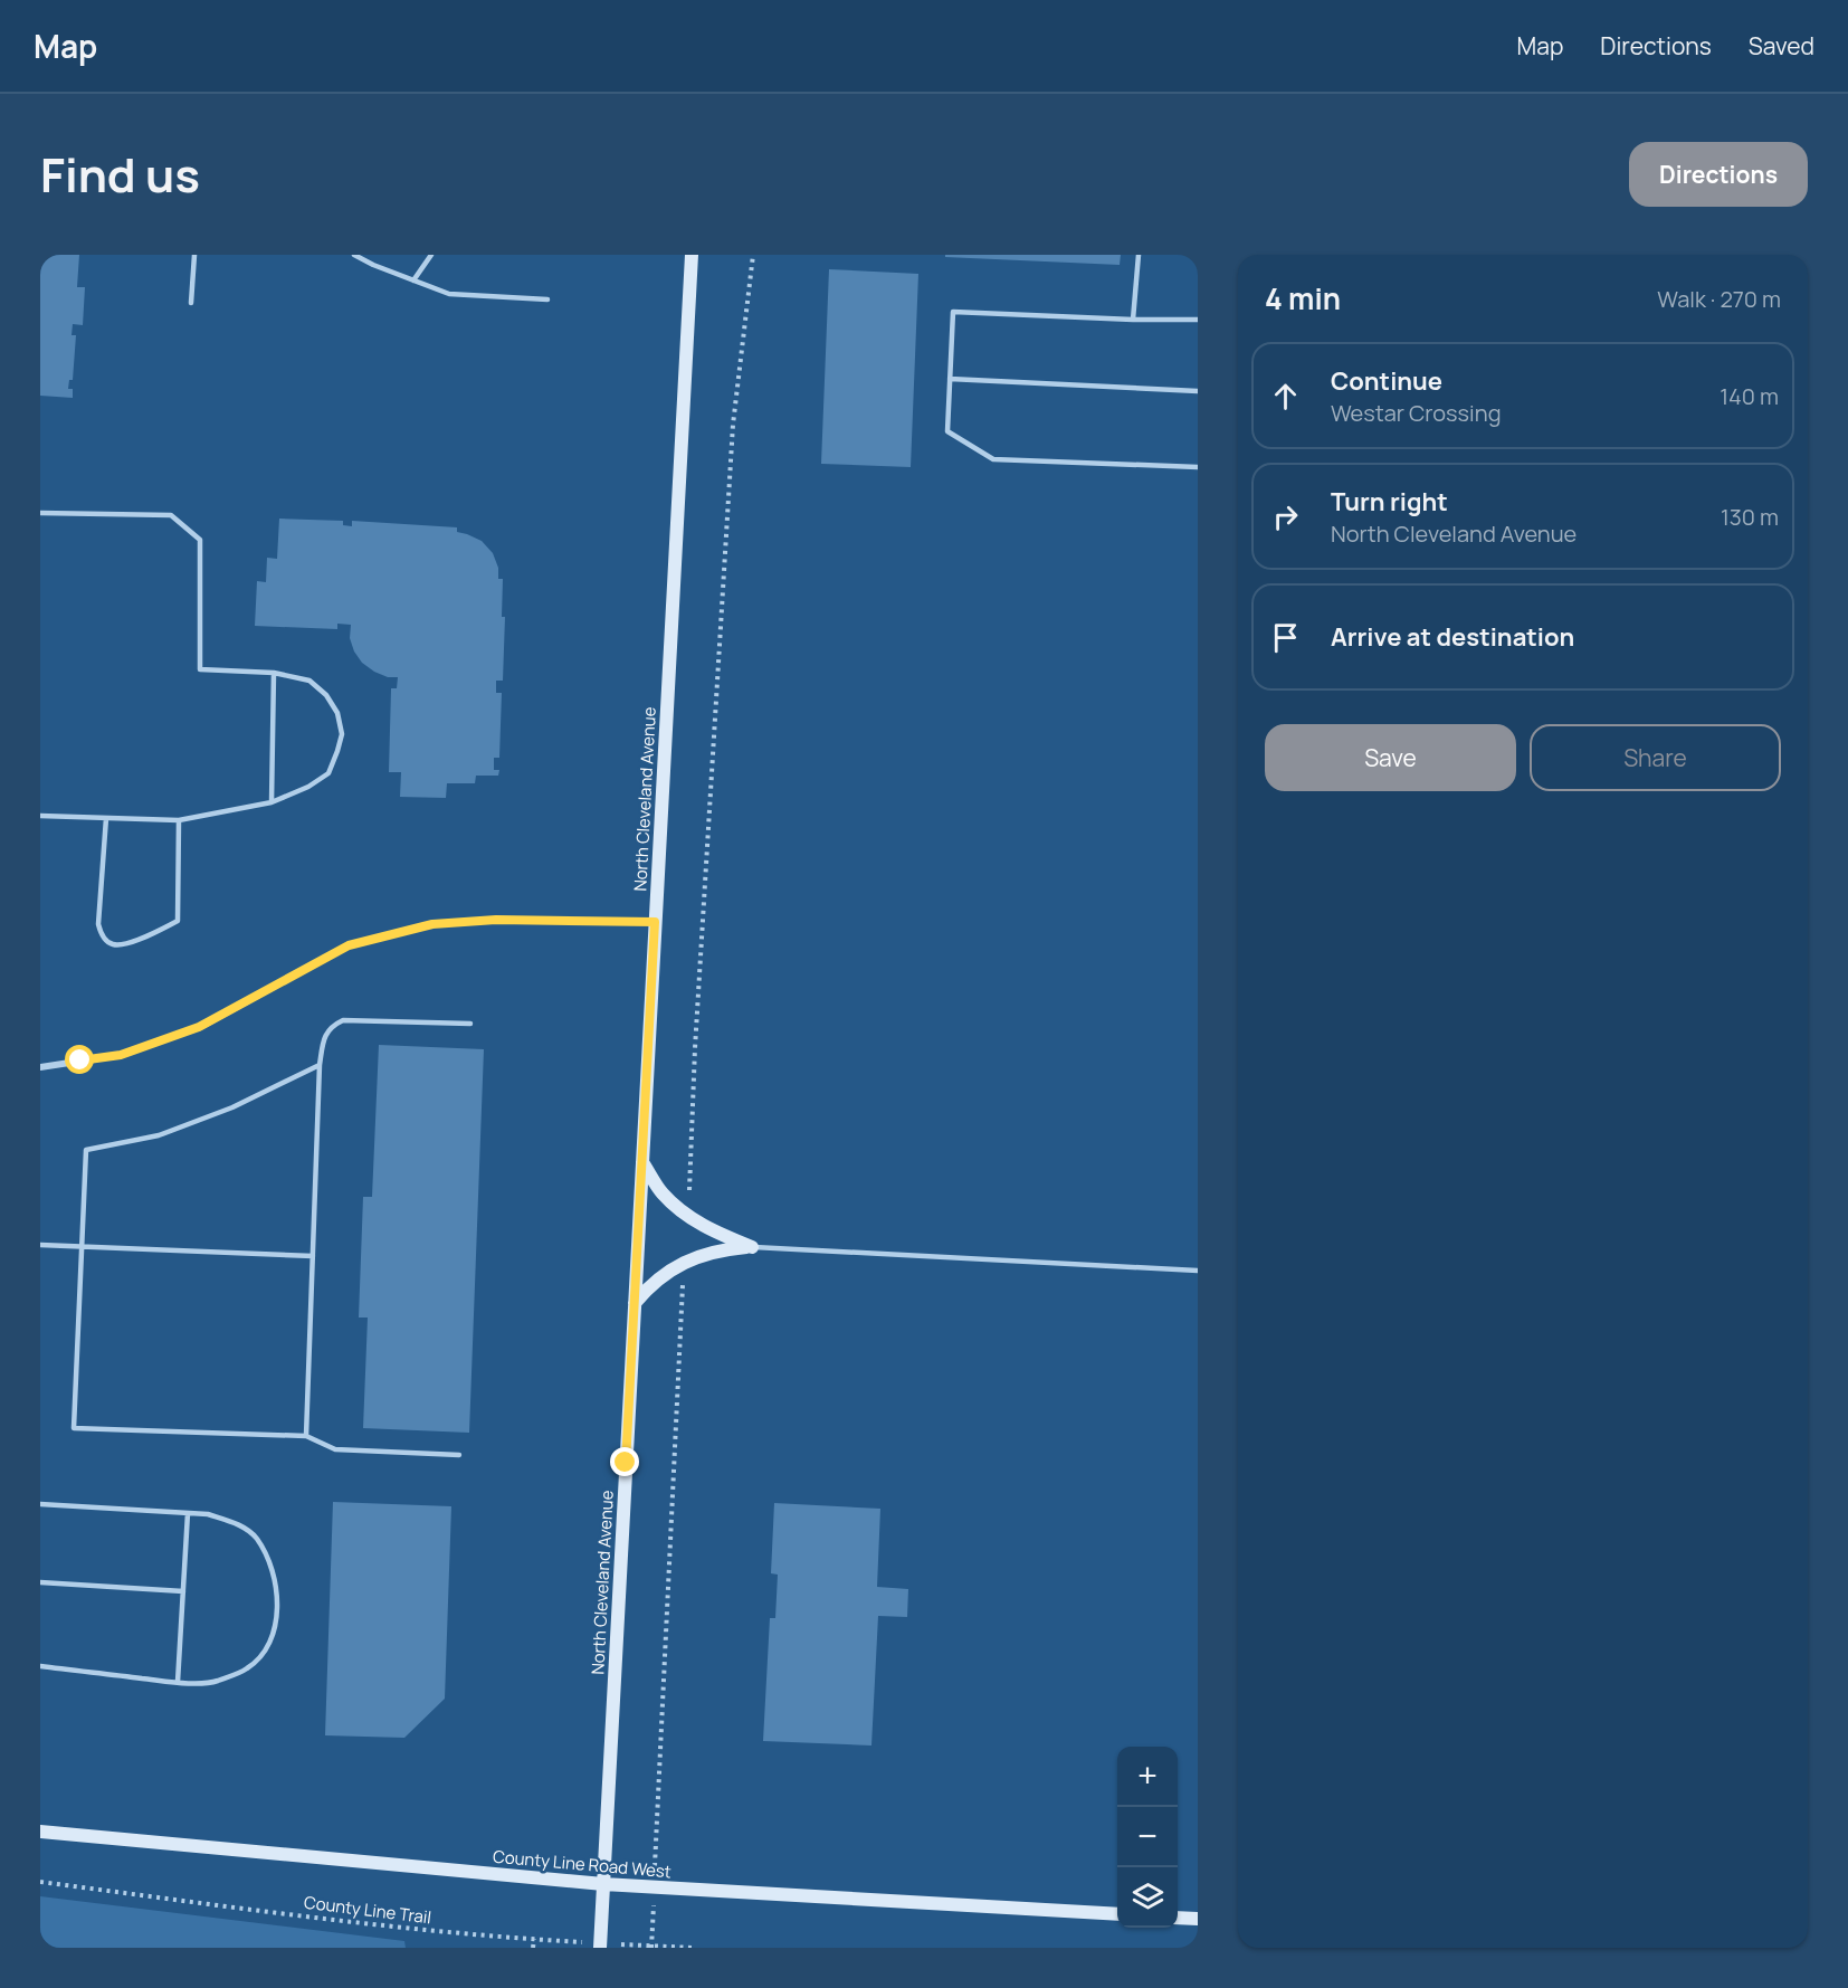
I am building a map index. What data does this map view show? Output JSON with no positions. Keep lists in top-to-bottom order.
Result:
{
  "streets": {
    "main road": ["North Cleveland Avenue", "County Line Road West"],
    "path": ["County Line Trail"]
  },
  "crossings": [
    ["North Cleveland Avenue", "County Line Road West"],
    ["North Cleveland Avenue", "County Line Trail"]
  ],
  "page": {
    "header": "Map",
    "nav": ["Map", "Directions", "Saved"],
    "title": "Find us",
    "buttons": [
      "Directions",
      ["Save", "Share"]
    ],
    "heading": ["4 min", "Walk · 270 m"],
    "list": [
      ["Continue", "Westar Crossing", "140 m"],
      ["Turn right", "North Cleveland Avenue", "130 m"],
      "Arrive at destination"
    ],
    "map_buttons": ["+", "−"]
  }
}
